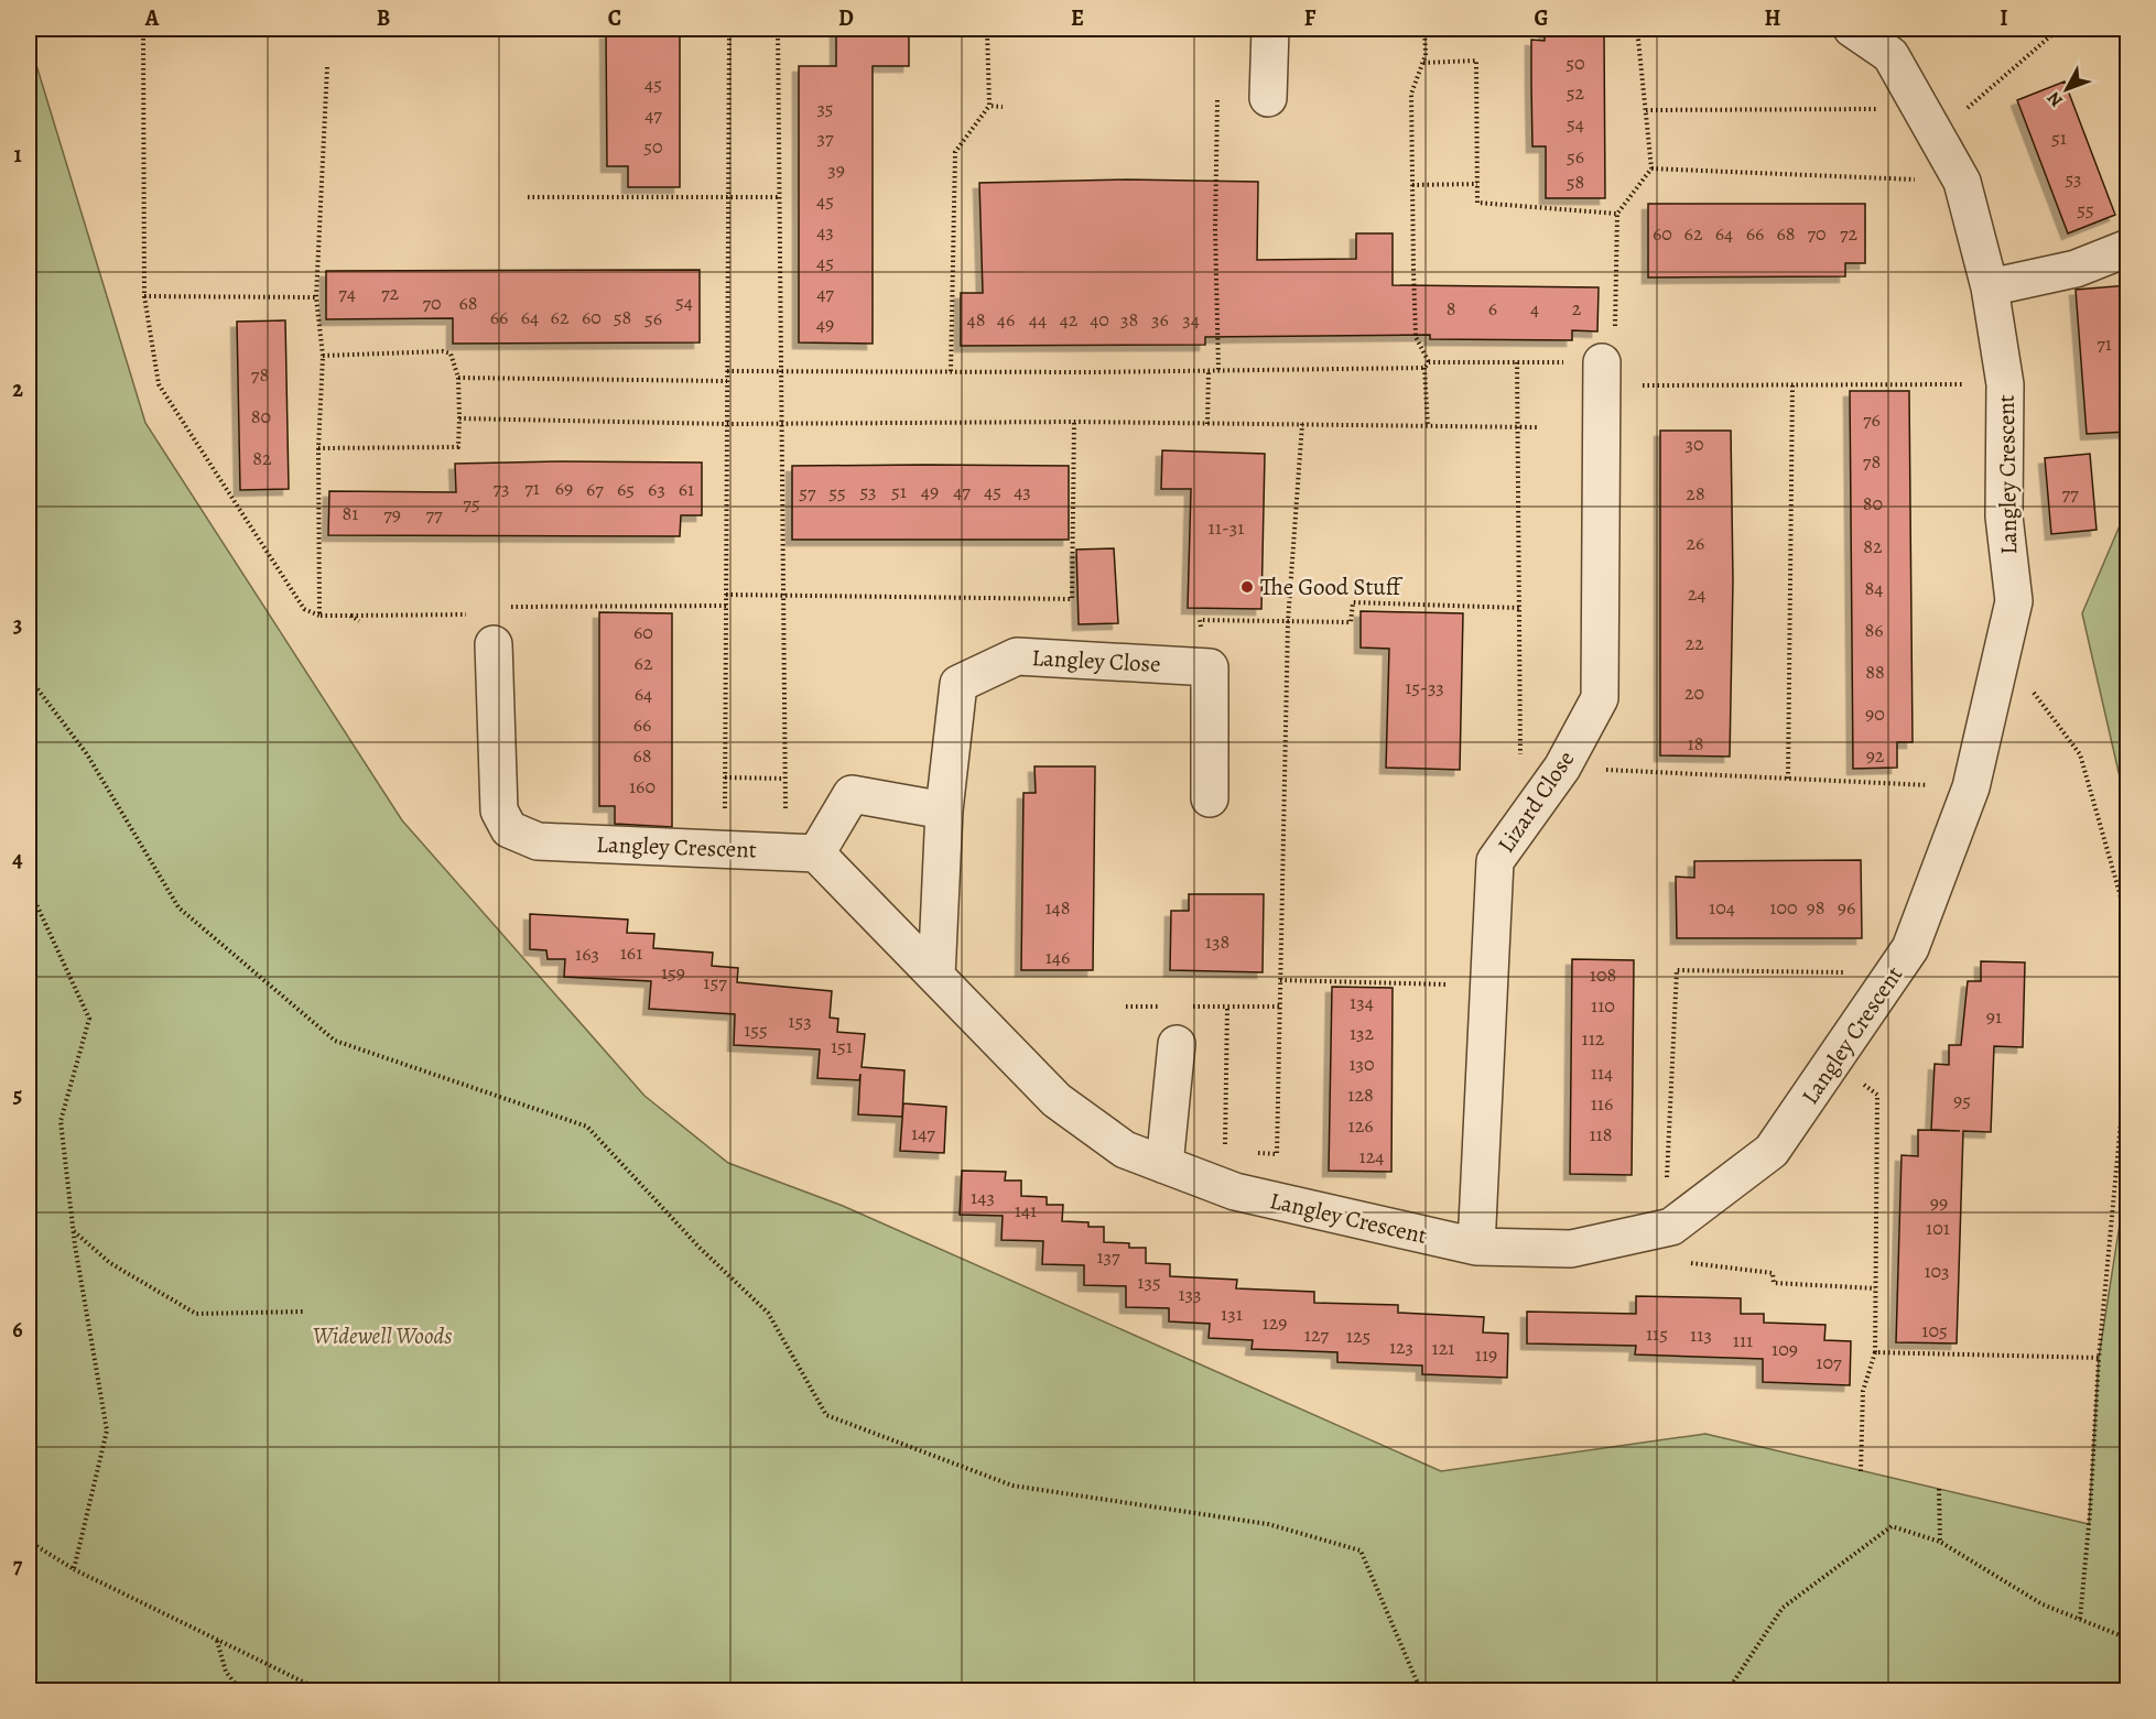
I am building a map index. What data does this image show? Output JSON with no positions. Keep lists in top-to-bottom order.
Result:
{
  "streets": {
    "street": ["Langley Crescent", "Langley Close", "Lizard Close"]
  },
  "crossings": [
    ["Langley Crescent", "Lizard Close"]
  ],
  "parks": ["Widewell Woods"],
  "places": ["The Good Stuff"],
  "house_numbers": [
    "50",
    "45",
    "52",
    "35",
    "47",
    "54",
    "37",
    "51",
    "50",
    "56",
    "39",
    "53",
    "58",
    "45",
    "55",
    "43",
    "60",
    "62",
    "64",
    "66",
    "68",
    "70",
    "72",
    "45",
    "74",
    "72",
    "47",
    "54",
    "70",
    "68",
    "8",
    "6",
    "4",
    "2",
    "66",
    "64",
    "62",
    "60",
    "58",
    "56",
    "48",
    "46",
    "44",
    "42",
    "40",
    "38",
    "36",
    "34",
    "49",
    "71",
    "78",
    "80",
    "76",
    "30",
    "82",
    "78",
    "73",
    "71",
    "69",
    "67",
    "65",
    "63",
    "61",
    "53",
    "51",
    "49",
    "47",
    "45",
    "43",
    "57",
    "55",
    "28",
    "77",
    "75",
    "80",
    "81",
    "79",
    "77",
    "11-31",
    "26",
    "82",
    "84",
    "24",
    "86",
    "60",
    "22",
    "62",
    "88",
    "15-33",
    "20",
    "64",
    "90",
    "66",
    "18",
    "68",
    "92",
    "160",
    "148",
    "104",
    "100",
    "98",
    "96",
    "138",
    "161",
    "163",
    "146",
    "159",
    "108",
    "157",
    "134",
    "110",
    "91",
    "153",
    "155",
    "132",
    "112",
    "151",
    "130",
    "114",
    "128",
    "95",
    "116",
    "126",
    "147",
    "118",
    "124",
    "143",
    "99",
    "141",
    "101",
    "137",
    "103",
    "135",
    "133",
    "131",
    "129",
    "105",
    "115",
    "127",
    "113",
    "125",
    "111",
    "123",
    "121",
    "109",
    "119",
    "107"
  ],
  "north": "bottom left",
  "grid": {
    "columns": [
      "A",
      "B",
      "C",
      "D",
      "E",
      "F",
      "G",
      "H",
      "I"
    ],
    "rows": [
      "1",
      "2",
      "3",
      "4",
      "5",
      "6",
      "7"
    ]
  }
}
